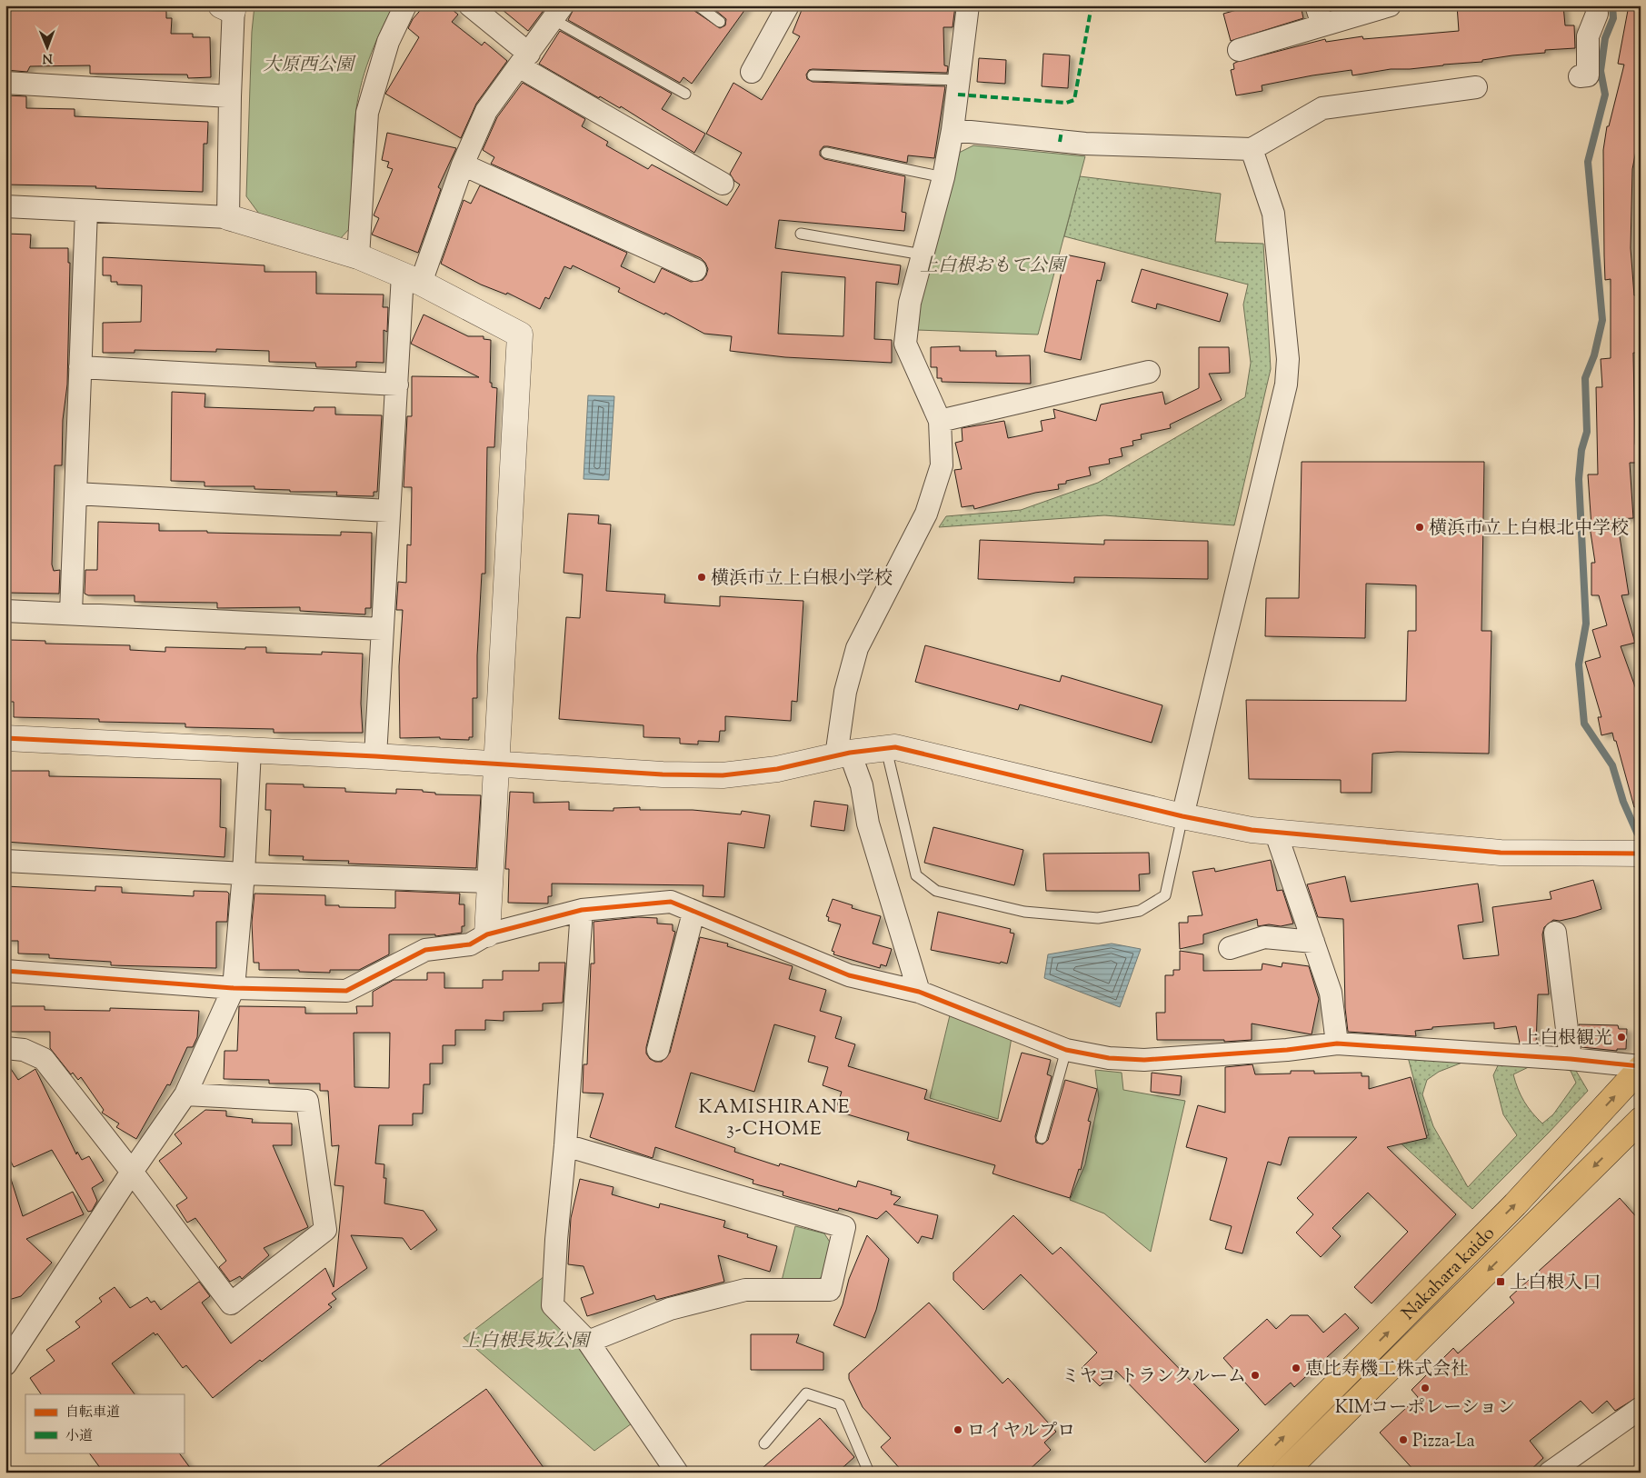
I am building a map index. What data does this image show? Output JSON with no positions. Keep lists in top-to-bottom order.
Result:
{
  "streets": {
    "main road": ["Nakahara kaido"]
  },
  "districts": ["KAMISHIRANE 3-CHOME"],
  "parks": ["大原西公園", "上白根おもて公園", "上白根長坂公園"],
  "places": {
    "other": [
      "横浜市立上白根北中学校",
      "横浜市立上白根小学校",
      "上白根観光",
      "恵比寿機工株式会社",
      "ミヤコ トランクルーム",
      "KIMコーポレーション",
      "ロイヤルプロ",
      "Pizza-La"
    ],
    "transit": ["上白根入口"]
  },
  "legend": ["自転車道", "小道"],
  "north": "bottom"
}
